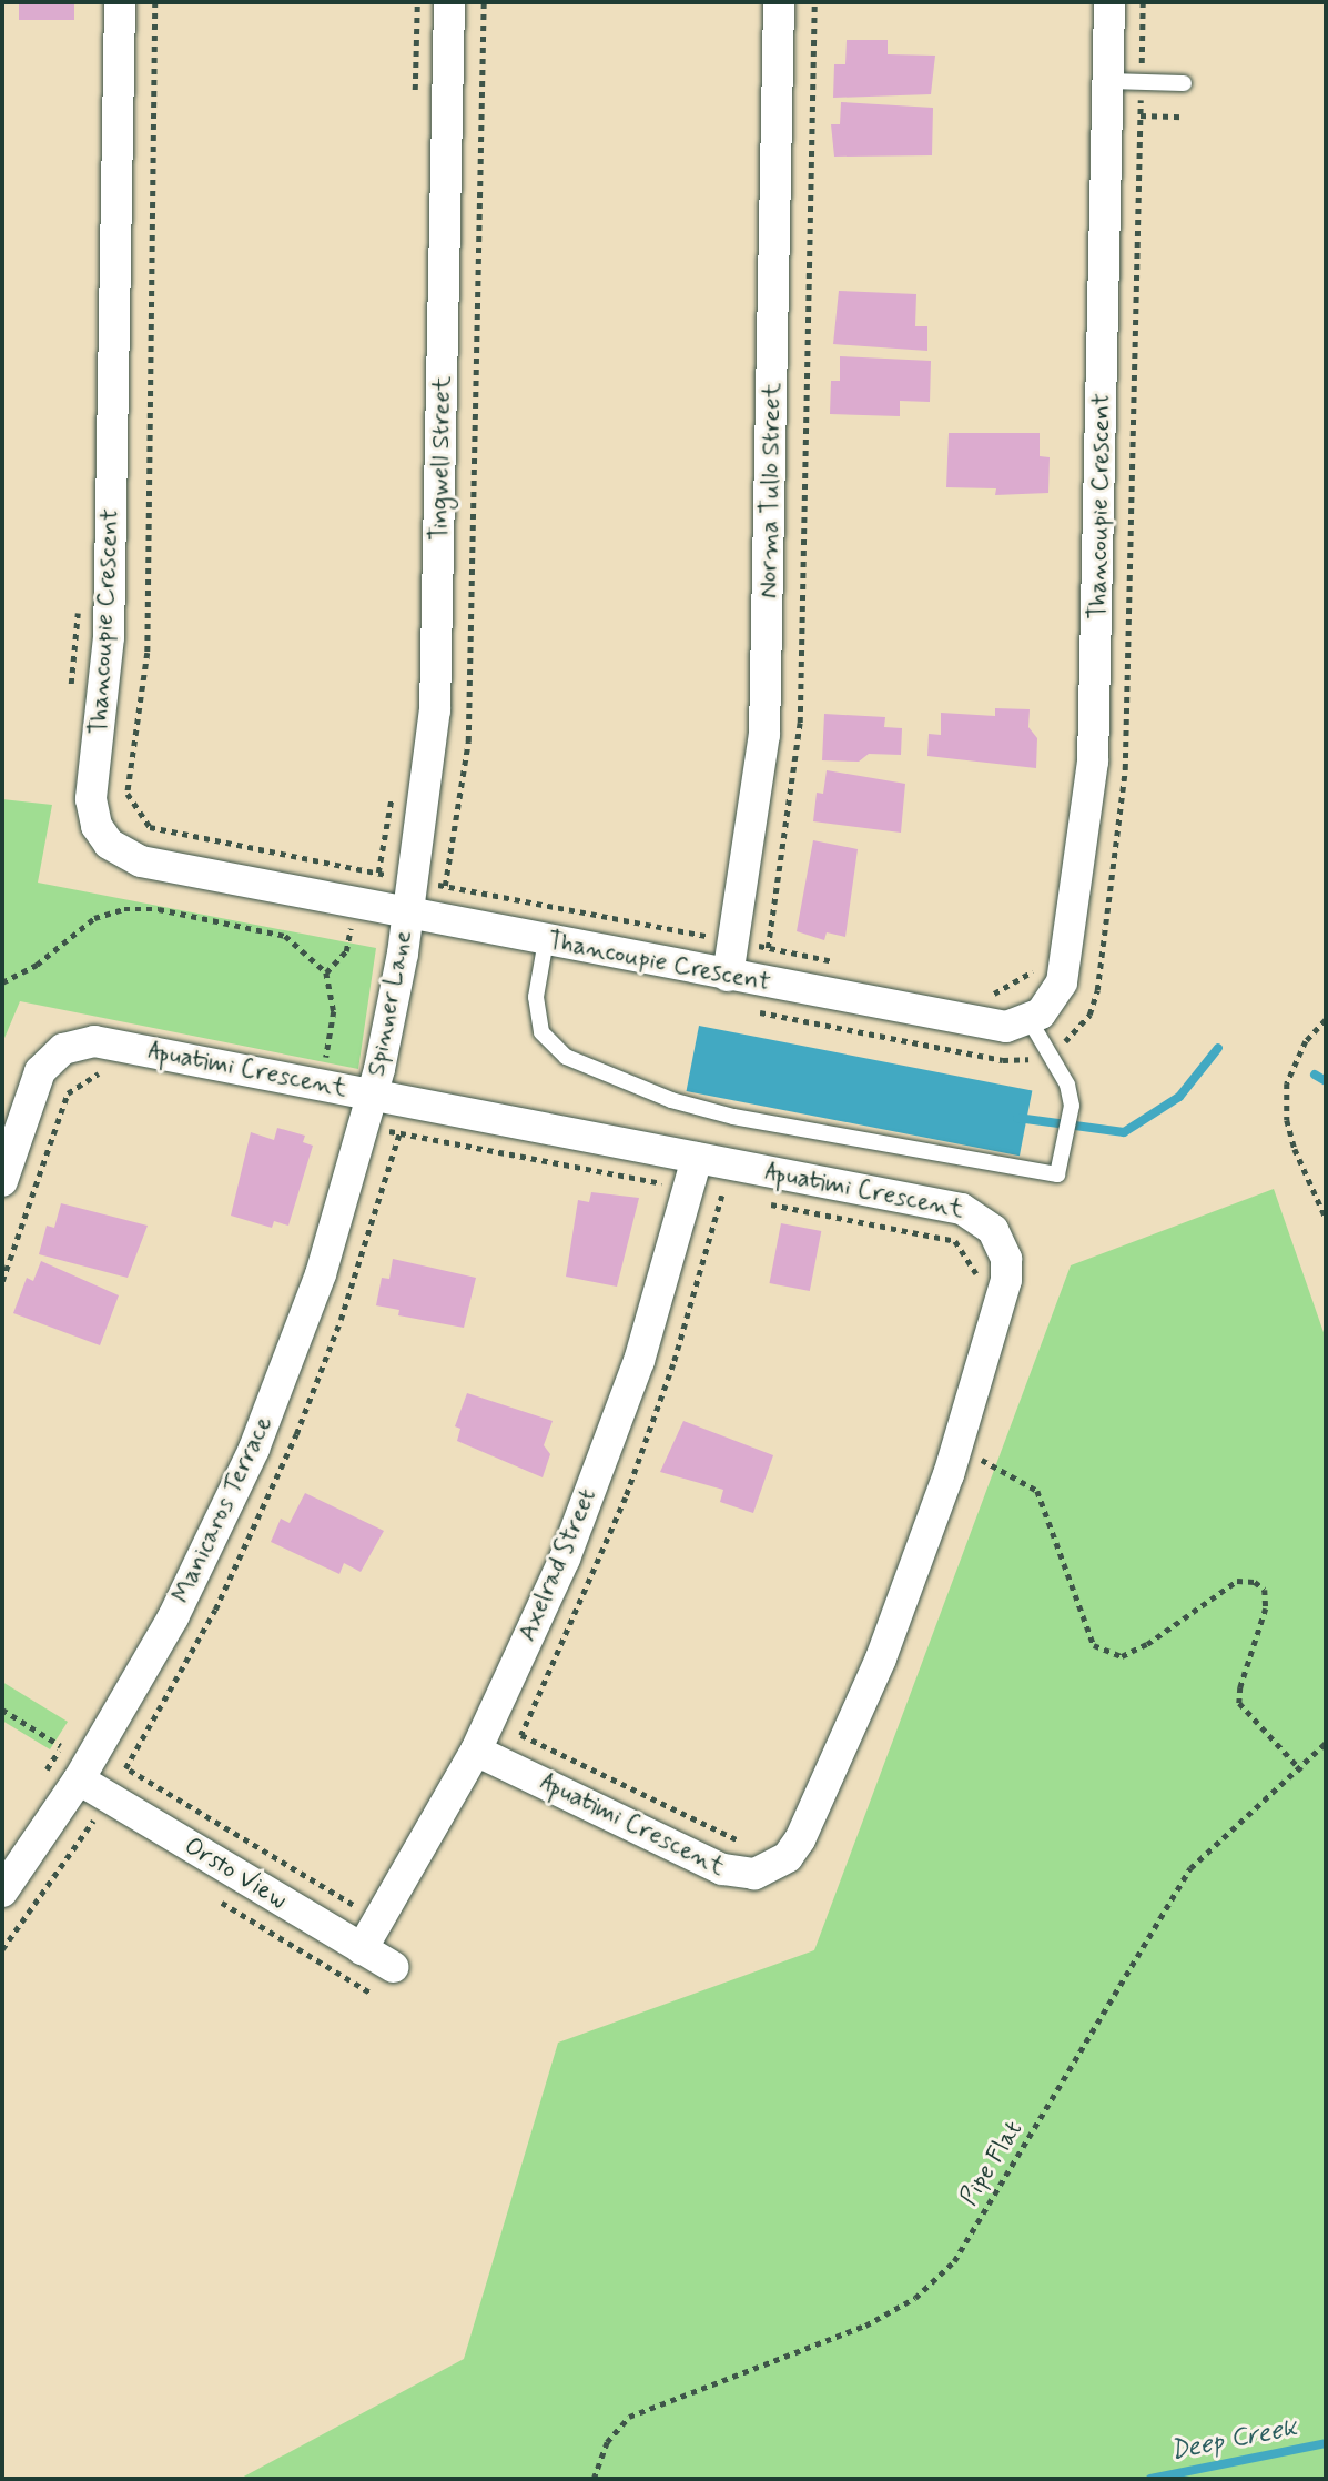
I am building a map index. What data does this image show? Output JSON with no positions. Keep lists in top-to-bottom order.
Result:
{
  "streets": {
    "street": [
      "Tingwell Street",
      "Norma Tullo Street",
      "Thancoupie Crescent",
      "Spinner Lane",
      "Apuatimi Crescent",
      "Manicaros Terrace",
      "Axelrad Street",
      "Orsto View"
    ],
    "path": ["Pipe Flat"]
  },
  "crossings": [
    ["Tingwell Street", "Thancoupie Crescent"],
    ["Tingwell Street", "Spinner Lane"],
    ["Norma Tullo Street", "Thancoupie Crescent"],
    ["Thancoupie Crescent", "Spinner Lane"],
    ["Spinner Lane", "Apuatimi Crescent"],
    ["Spinner Lane", "Manicaros Terrace"],
    ["Apuatimi Crescent", "Manicaros Terrace"],
    ["Apuatimi Crescent", "Axelrad Street"],
    ["Manicaros Terrace", "Orsto View"],
    ["Axelrad Street", "Orsto View"]
  ],
  "water": ["Deep Creek"]
}
